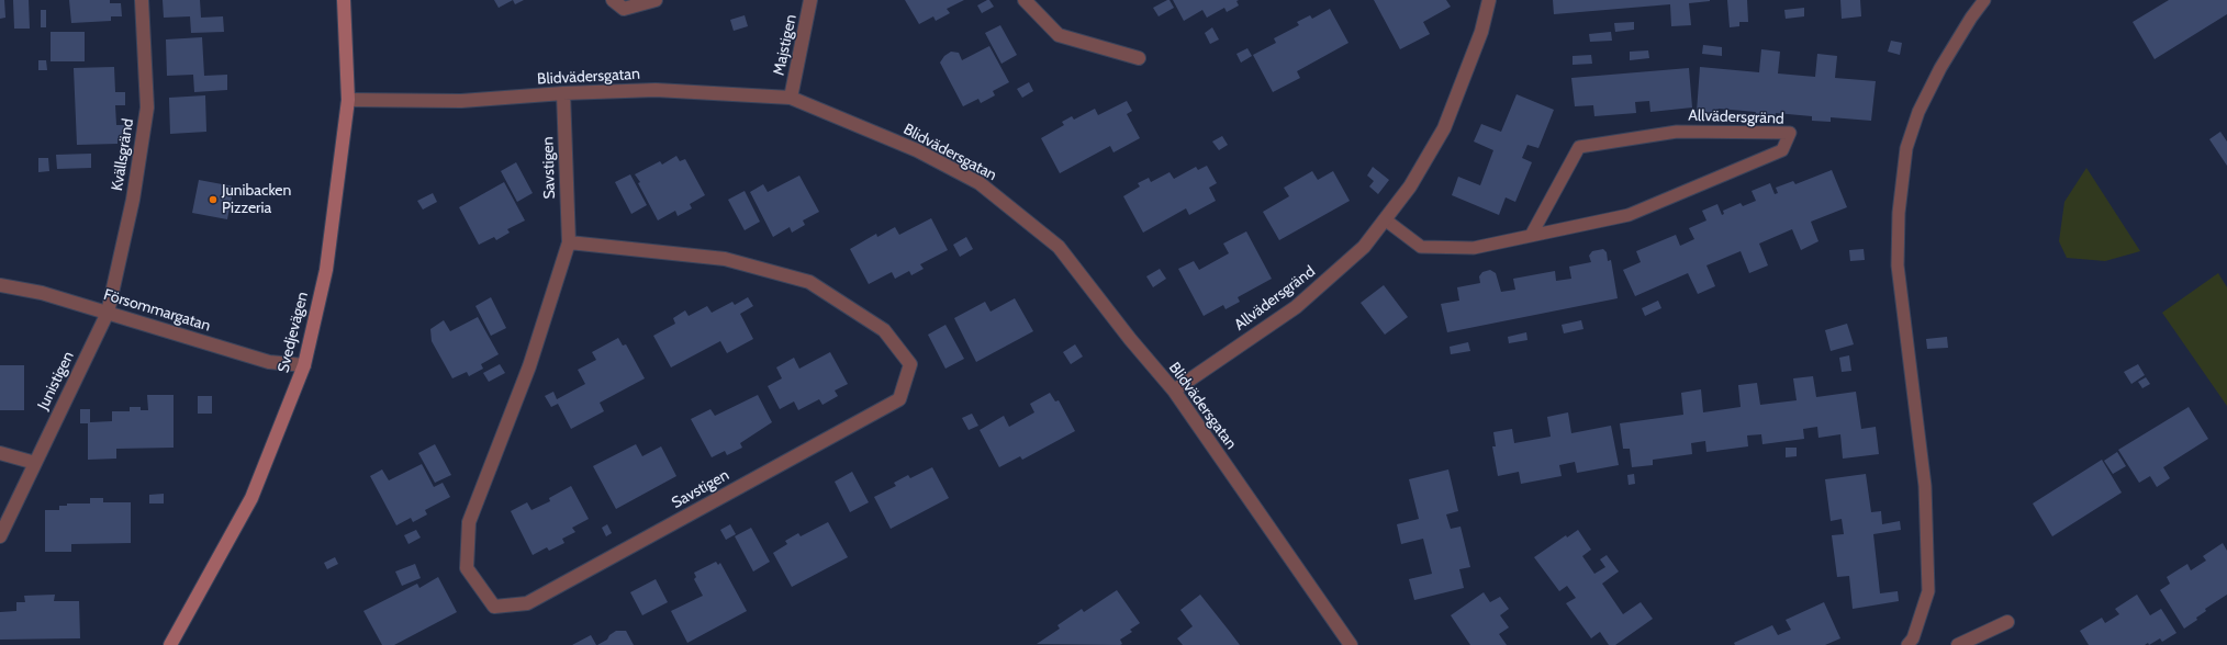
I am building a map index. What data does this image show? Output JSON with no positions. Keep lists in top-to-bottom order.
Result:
{
  "streets": {
    "street": [
      "Majstigen",
      "Blidvädersgatan",
      "Allvädersgränd",
      "Kvällsgränd",
      "Savstigen",
      "Försommargatan",
      "Svedjevägen",
      "Junistigen"
    ]
  },
  "crossings": [
    ["Majstigen", "Blidvädersgatan"],
    ["Blidvädersgatan", "Allvädersgränd"],
    ["Blidvädersgatan", "Savstigen"],
    ["Blidvädersgatan", "Svedjevägen"],
    ["Kvällsgränd", "Försommargatan"],
    ["Kvällsgränd", "Junistigen"],
    ["Försommargatan", "Svedjevägen"],
    ["Försommargatan", "Junistigen"]
  ],
  "places": ["Junibacken Pizzeria"]
}
